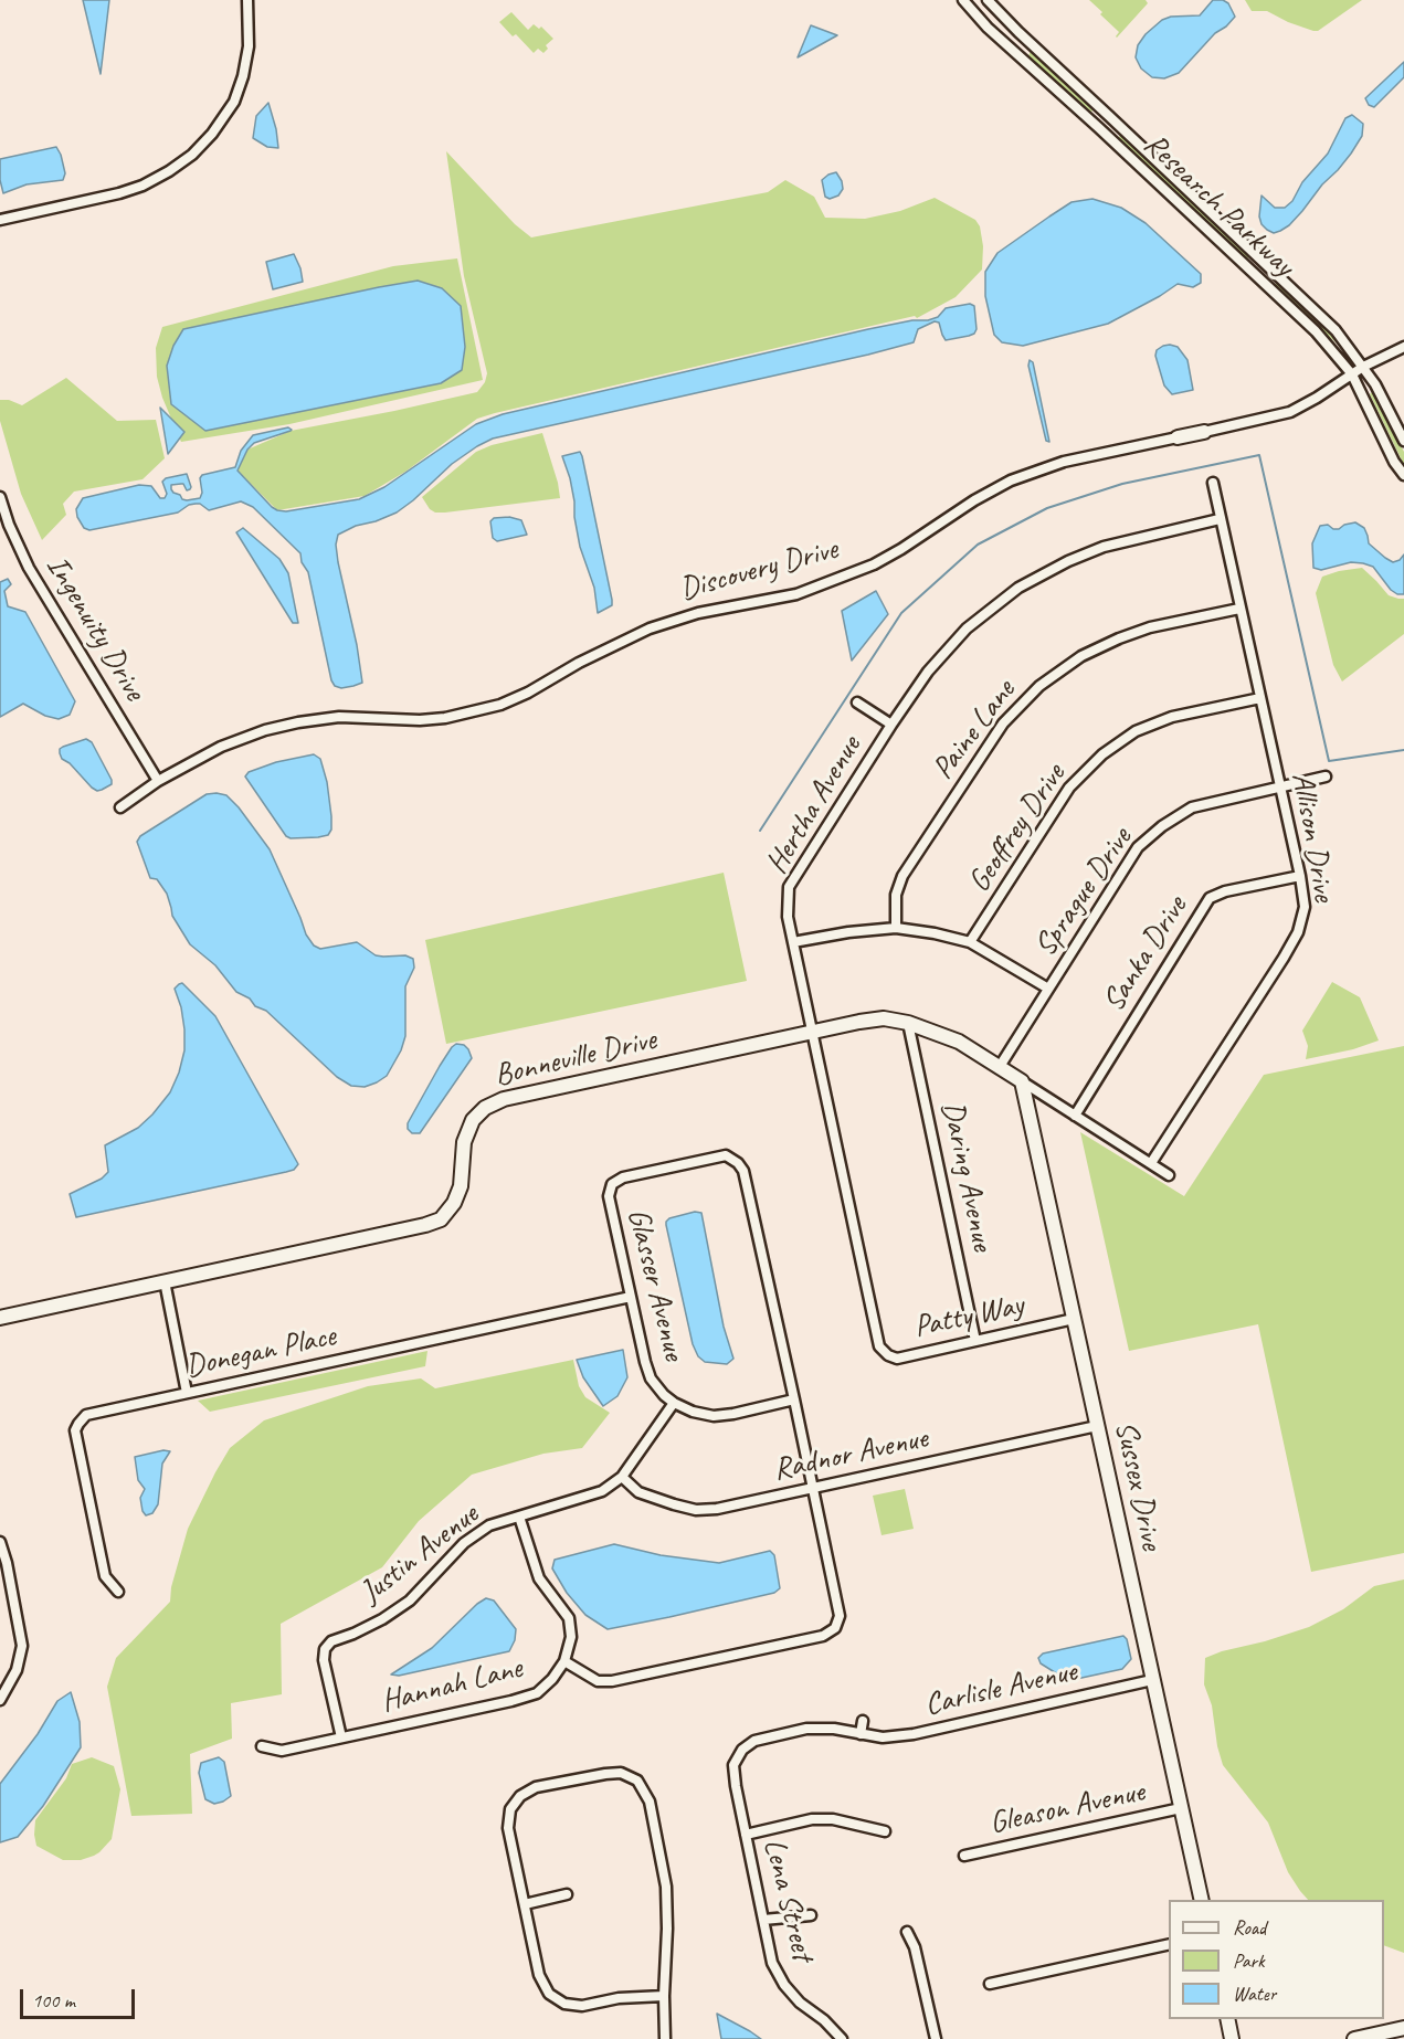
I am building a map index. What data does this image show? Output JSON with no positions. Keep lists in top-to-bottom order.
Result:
{
  "streets": {
    "street": [
      "Research Parkway",
      "Discovery Drive",
      "Ingenuity Drive",
      "Paine Lane",
      "Hertha Avenue",
      "Geoffrey Drive",
      "Allison Drive",
      "Sprague Drive",
      "Sanka Drive",
      "Bonneville Drive",
      "Daring Avenue",
      "Glasser Avenue",
      "Patty Way",
      "Donegan Place",
      "Radnor Avenue",
      "Sussex Drive",
      "Justin Avenue",
      "Hannah Lane",
      "Carlisle Avenue",
      "Gleason Avenue",
      "Lena Street"
    ]
  },
  "crossings": [
    ["Research Parkway", "Discovery Drive"],
    ["Discovery Drive", "Ingenuity Drive"],
    ["Paine Lane", "Allison Drive"],
    ["Hertha Avenue", "Allison Drive"],
    ["Hertha Avenue", "Bonneville Drive"],
    ["Hertha Avenue", "Patty Way"],
    ["Geoffrey Drive", "Allison Drive"],
    ["Allison Drive", "Sprague Drive"],
    ["Allison Drive", "Sanka Drive"],
    ["Allison Drive", "Bonneville Drive"],
    ["Sprague Drive", "Bonneville Drive"],
    ["Sanka Drive", "Bonneville Drive"],
    ["Bonneville Drive", "Daring Avenue"],
    ["Bonneville Drive", "Sussex Drive"],
    ["Daring Avenue", "Patty Way"],
    ["Glasser Avenue", "Donegan Place"],
    ["Glasser Avenue", "Radnor Avenue"],
    ["Glasser Avenue", "Justin Avenue"],
    ["Glasser Avenue", "Hannah Lane"],
    ["Patty Way", "Sussex Drive"],
    ["Radnor Avenue", "Sussex Drive"],
    ["Radnor Avenue", "Justin Avenue"],
    ["Sussex Drive", "Carlisle Avenue"],
    ["Sussex Drive", "Gleason Avenue"],
    ["Justin Avenue", "Hannah Lane"],
    ["Carlisle Avenue", "Lena Street"]
  ],
  "legend": ["Road", "Park", "Water"],
  "scale_bar": "100 m"
}
